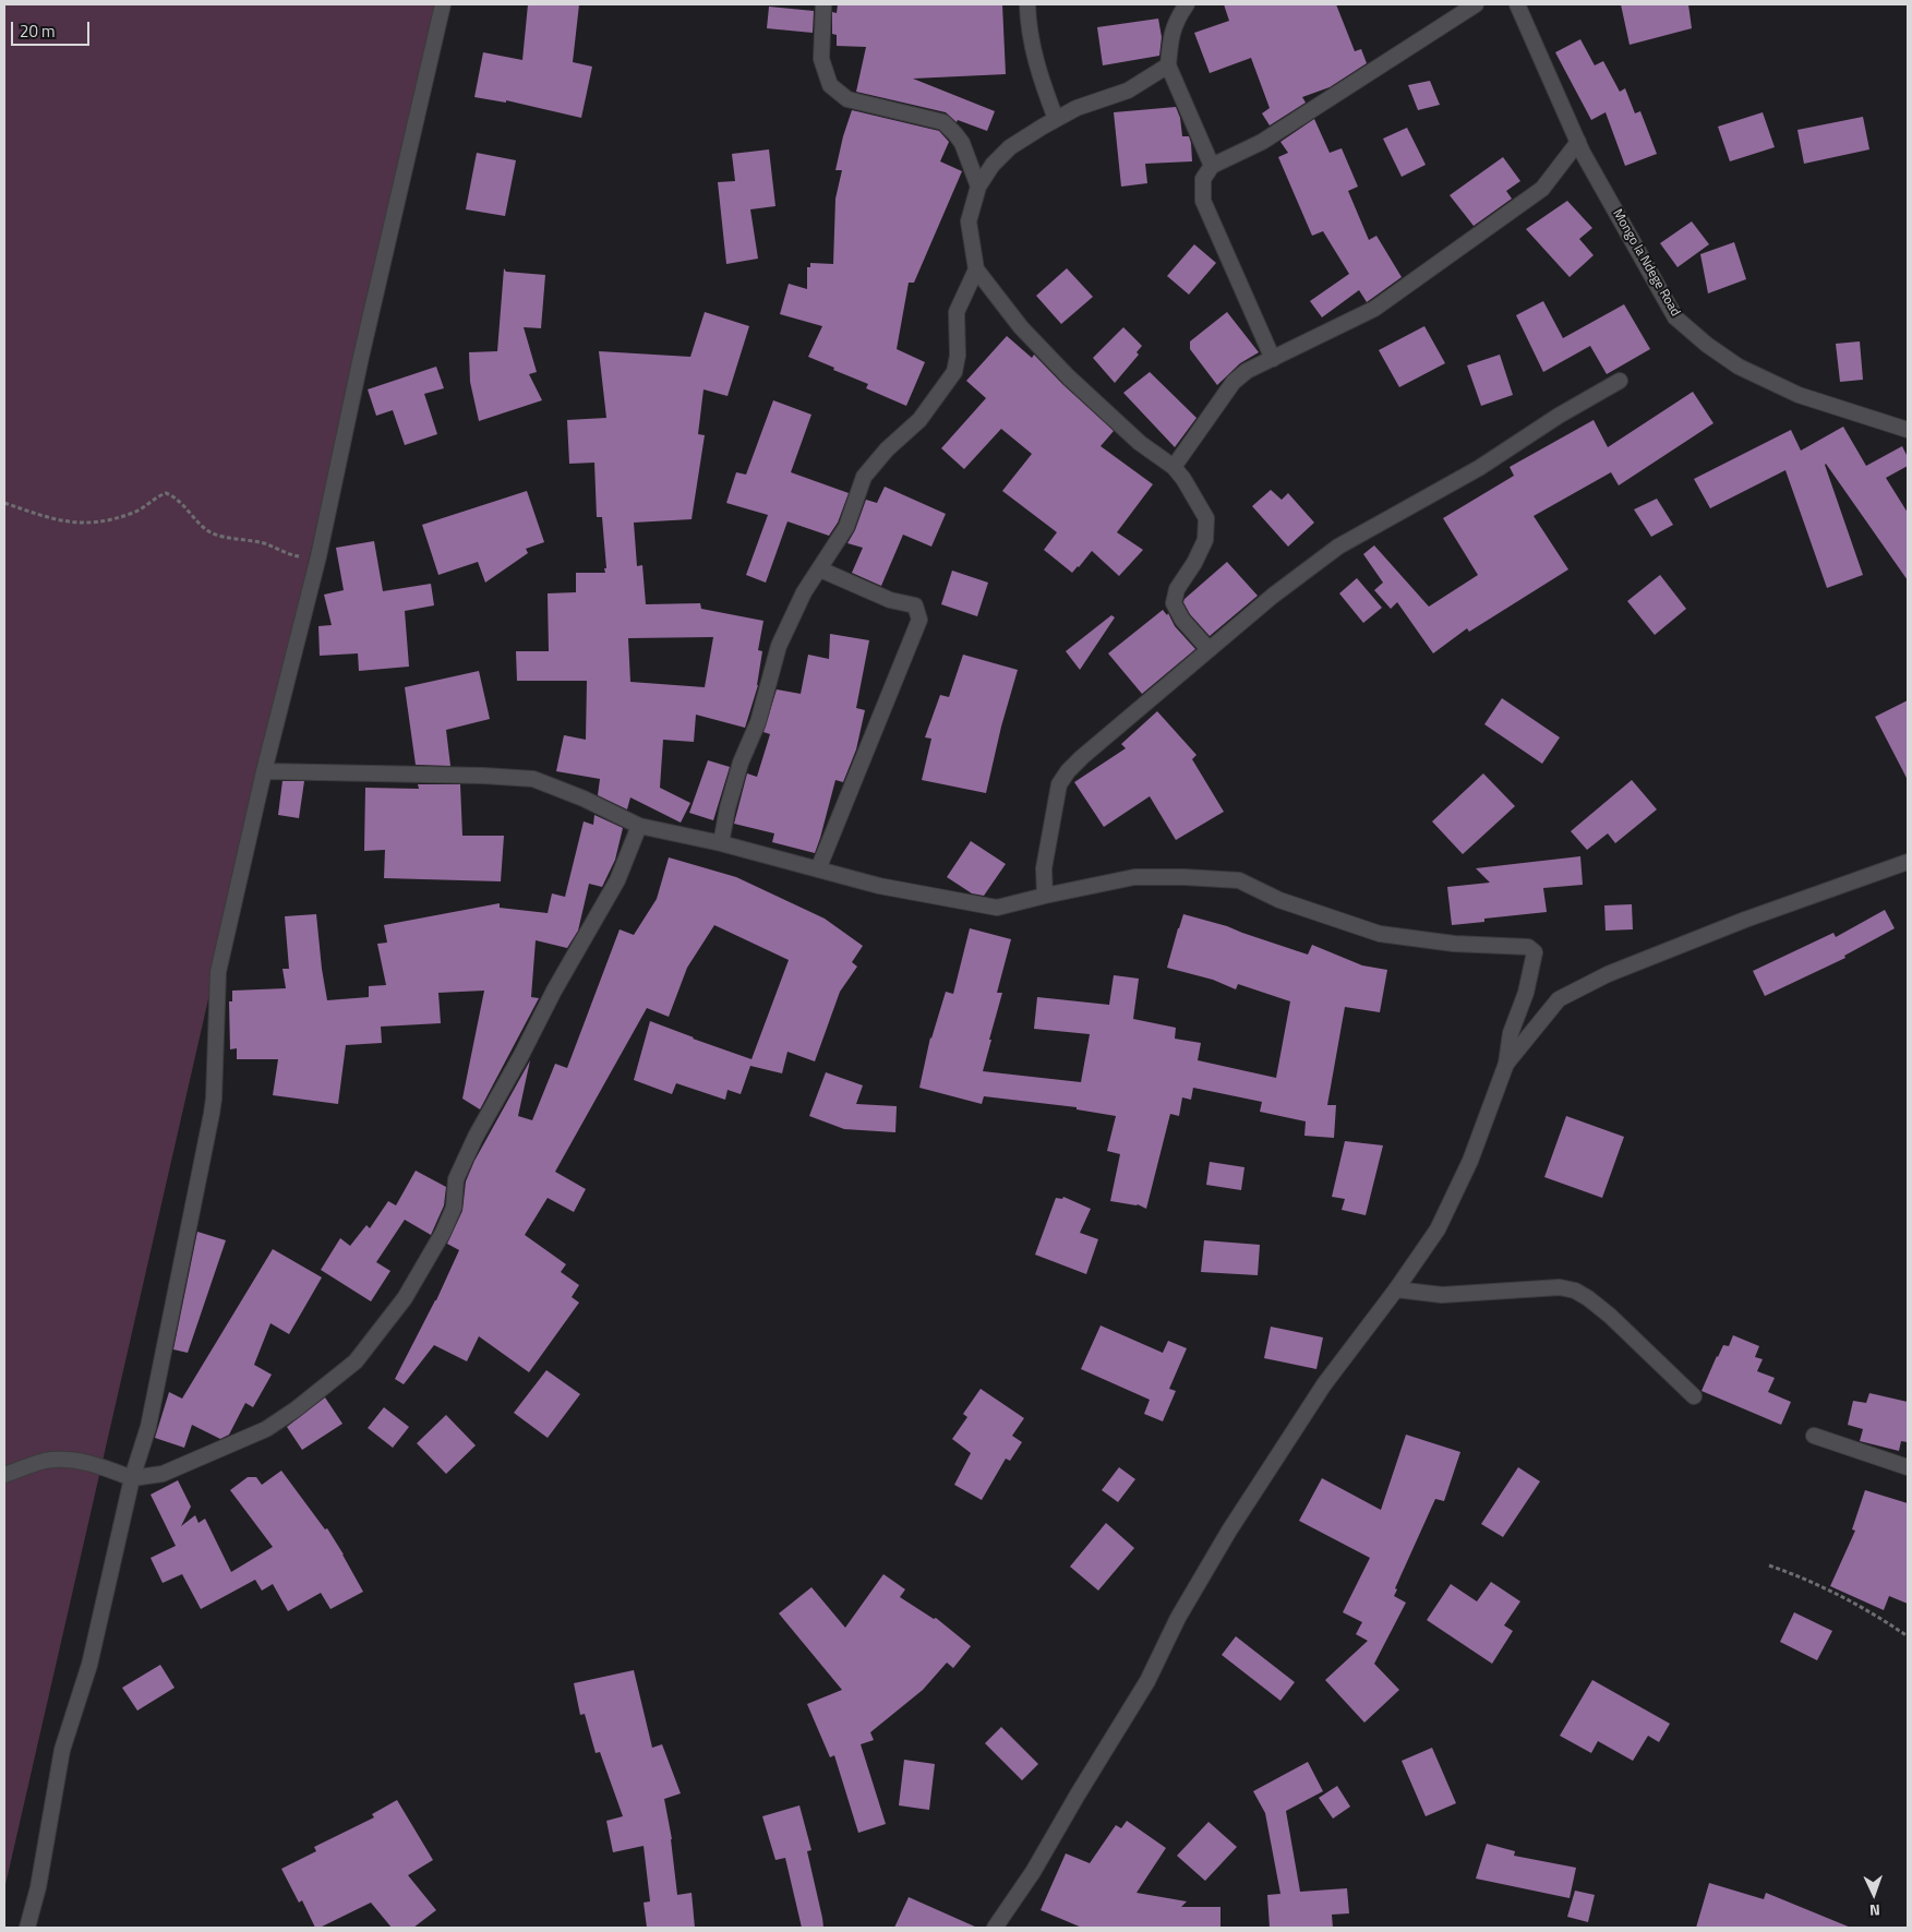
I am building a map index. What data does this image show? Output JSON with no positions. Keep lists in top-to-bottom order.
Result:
{
  "streets": {
    "street": ["Mongo la Ndege Road"]
  },
  "scale_bar": "20 m",
  "north": "bottom"
}
